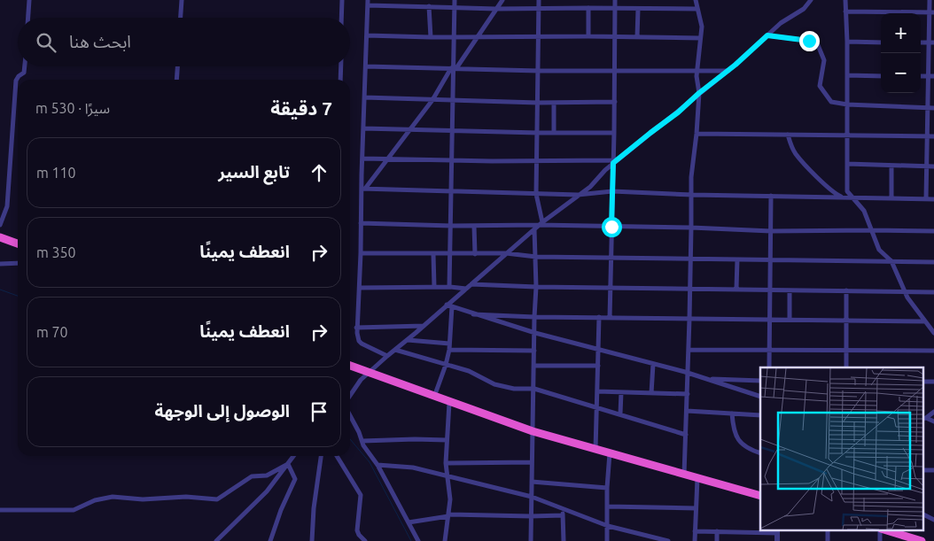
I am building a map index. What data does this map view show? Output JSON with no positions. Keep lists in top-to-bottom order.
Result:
{
  "page": {
    "map_buttons": ["+", "−"],
    "search": "ابحث هنا",
    "heading": ["7 دقيقة", "سيرًا · 530 m"],
    "list": [
      ["تابع السير", "110 m"],
      ["انعطف يمينًا", "350 m"],
      ["انعطف يمينًا", "70 m"],
      "الوصول إلى الوجهة"
    ]
  }
}
